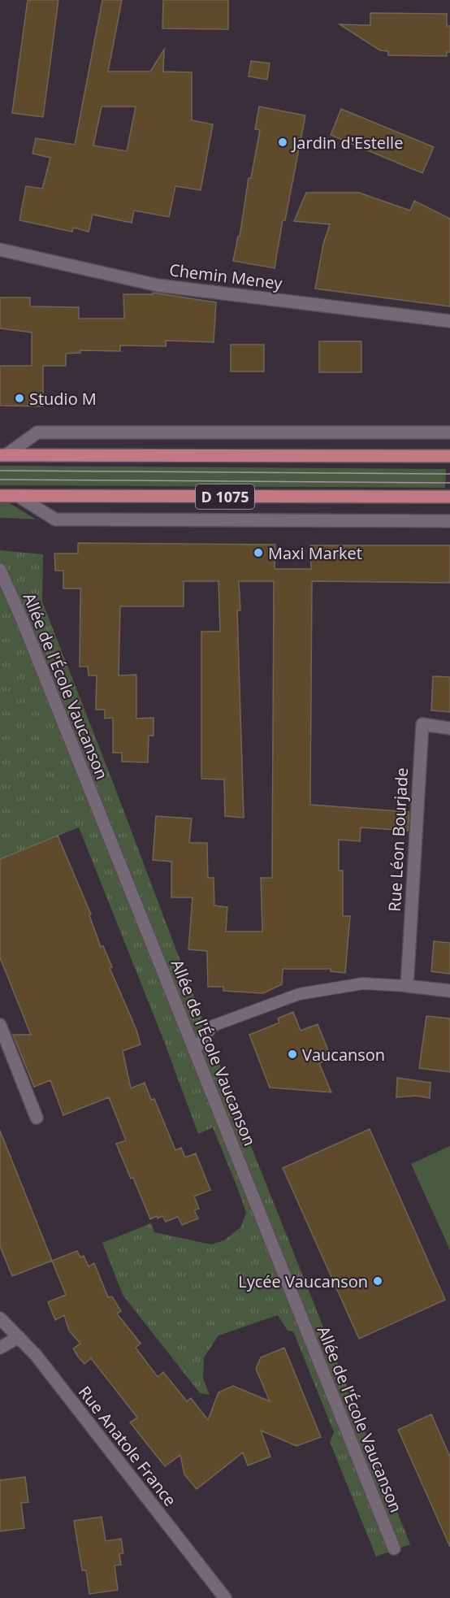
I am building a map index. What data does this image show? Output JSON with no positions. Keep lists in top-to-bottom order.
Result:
{
  "streets": {
    "main road": ["D 1075"],
    "street": [
      "Chemin Meney",
      "Allée de l'École Vaucanson",
      "Rue Léon Bourjade",
      "Rue Anatole France"
    ]
  },
  "places": [
    "Jardin d'Estelle",
    "Studio M",
    "Maxi Market",
    "Vaucanson",
    "Lycée Vaucanson"
  ]
}
